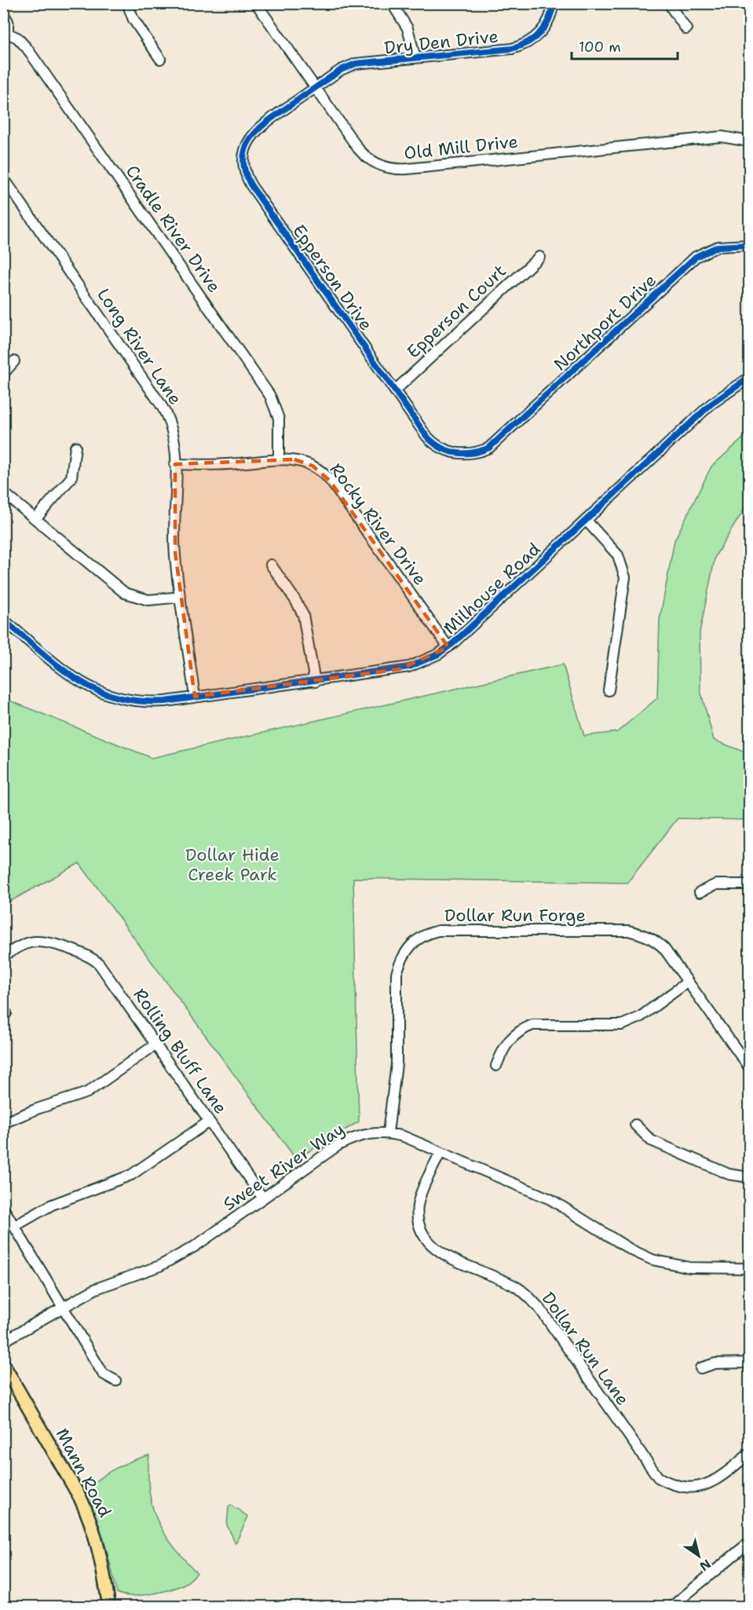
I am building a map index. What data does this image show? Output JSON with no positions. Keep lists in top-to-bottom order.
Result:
{
  "streets": {
    "main road": ["Mann Road"],
    "street": [
      "Dry Den Drive",
      "Old Mill Drive",
      "Cradle River Drive",
      "Epperson Drive",
      "Epperson Court",
      "Northport Drive",
      "Long River Lane",
      "Rocky River Drive",
      "Milhouse Road",
      "Dollar Run Forge",
      "Rolling Bluff Lane",
      "Sweet River Way",
      "Dollar Run Lane"
    ]
  },
  "crossings": [
    ["Dry Den Drive", "Old Mill Drive"],
    ["Dry Den Drive", "Epperson Drive"],
    ["Old Mill Drive", "Epperson Drive"],
    ["Cradle River Drive", "Rocky River Drive"],
    ["Epperson Drive", "Epperson Court"],
    ["Epperson Drive", "Northport Drive"],
    ["Long River Lane", "Rocky River Drive"],
    ["Long River Lane", "Milhouse Road"],
    ["Rocky River Drive", "Milhouse Road"],
    ["Dollar Run Forge", "Sweet River Way"],
    ["Rolling Bluff Lane", "Sweet River Way"],
    ["Sweet River Way", "Dollar Run Lane"]
  ],
  "parks": ["Dollar Hide Creek Park"],
  "scale_bar": "100 m",
  "north": "bottom right"
}
